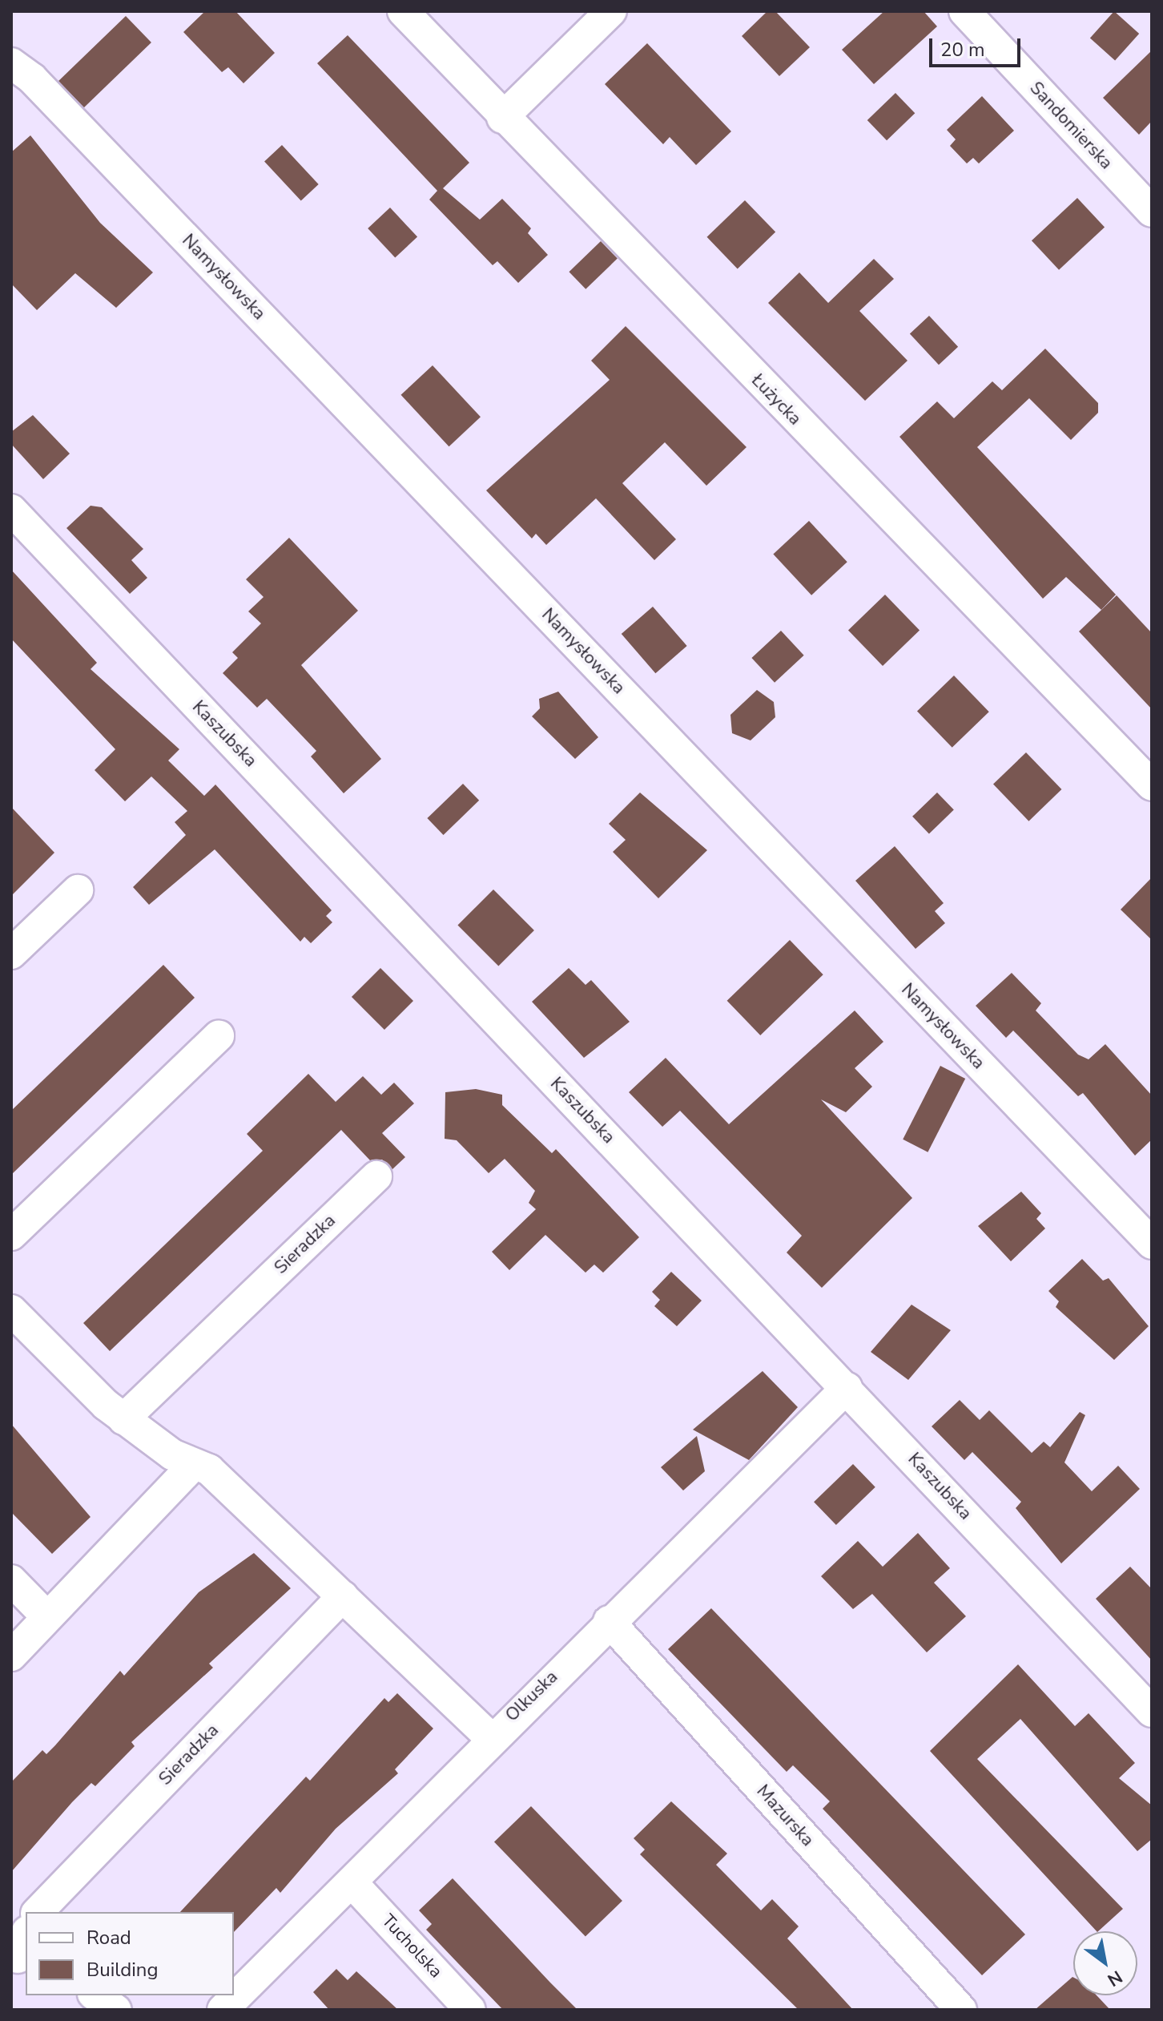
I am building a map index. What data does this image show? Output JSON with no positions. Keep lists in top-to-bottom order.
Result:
{
  "streets": {
    "street": [
      "Sandomierska",
      "Namysłowska",
      "Łużycka",
      "Kaszubska",
      "Sieradzka",
      "Olkuska",
      "Mazurska",
      "Tucholska"
    ]
  },
  "crossings": [
    ["Kaszubska", "Olkuska"],
    ["Olkuska", "Mazurska"],
    ["Olkuska", "Tucholska"]
  ],
  "legend": ["Road", "Building"],
  "scale_bar": "20 m",
  "north": "bottom right"
}
